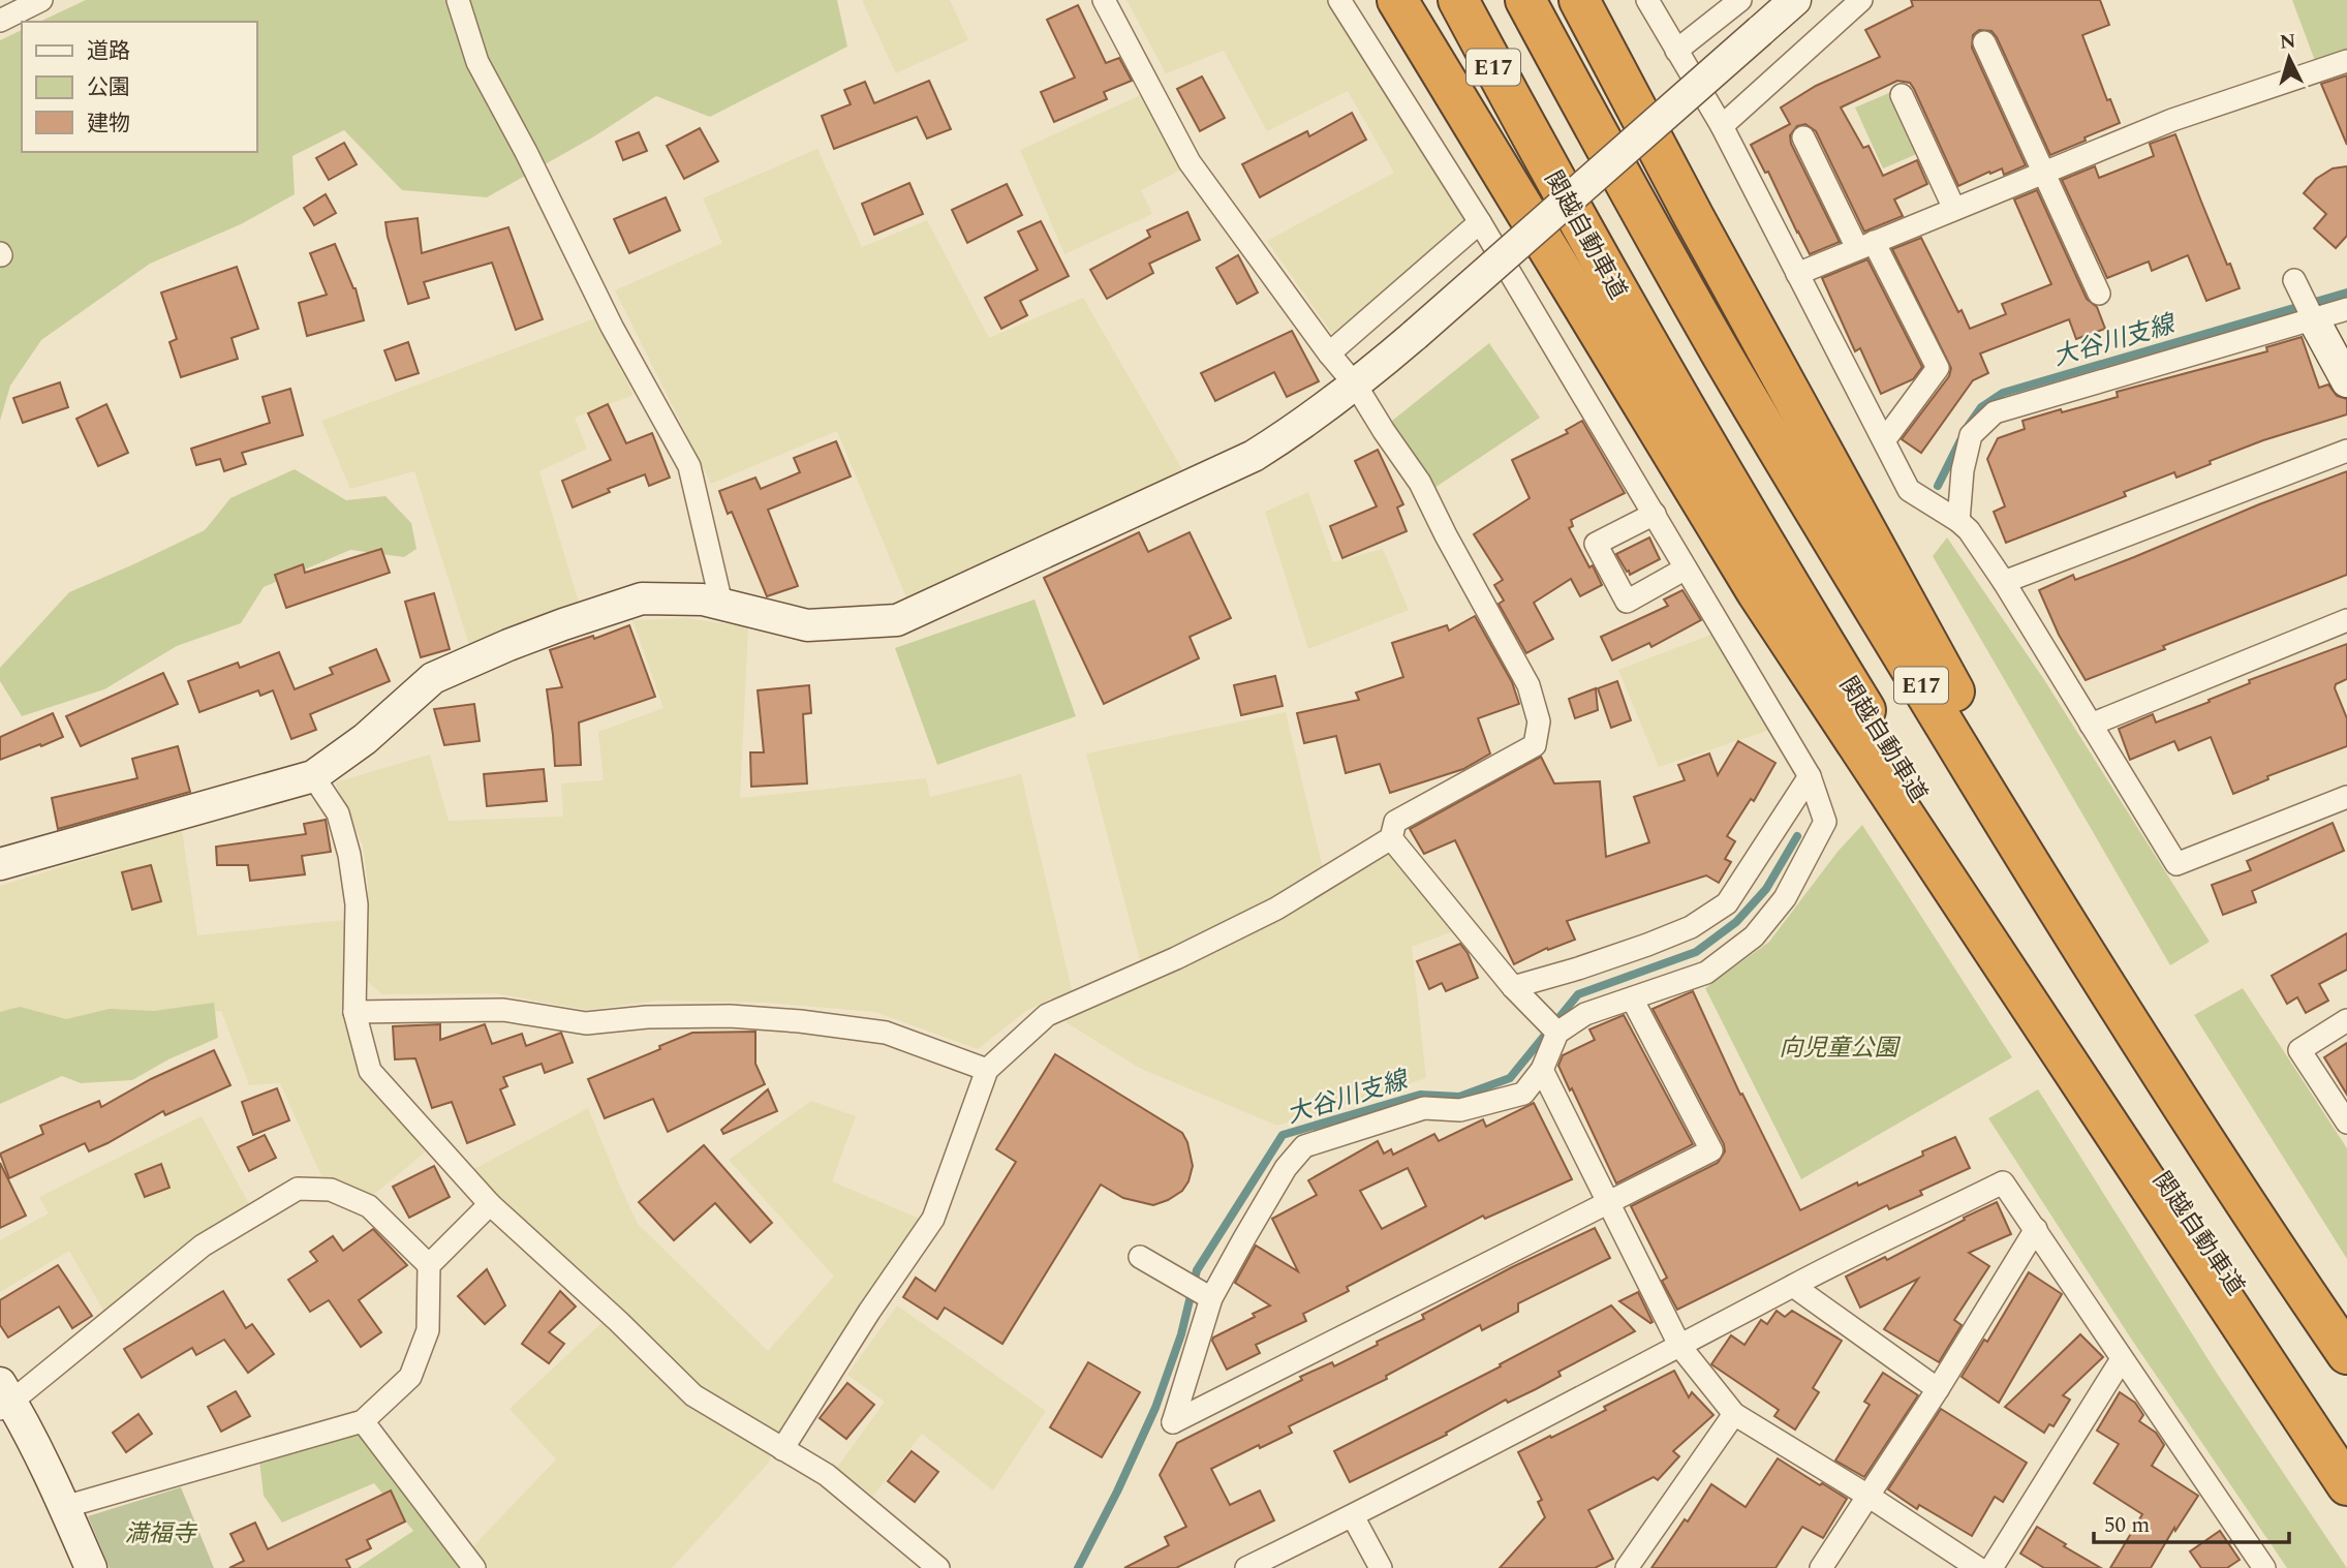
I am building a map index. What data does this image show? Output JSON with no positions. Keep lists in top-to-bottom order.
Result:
{
  "streets": {
    "highway": ["E17", "関越自動車道"]
  },
  "water": ["大谷川支線"],
  "parks": ["向児童公園", "満福寺"],
  "legend": ["道路", "公園", "建物"],
  "scale_bar": "50 m",
  "north": "top"
}
